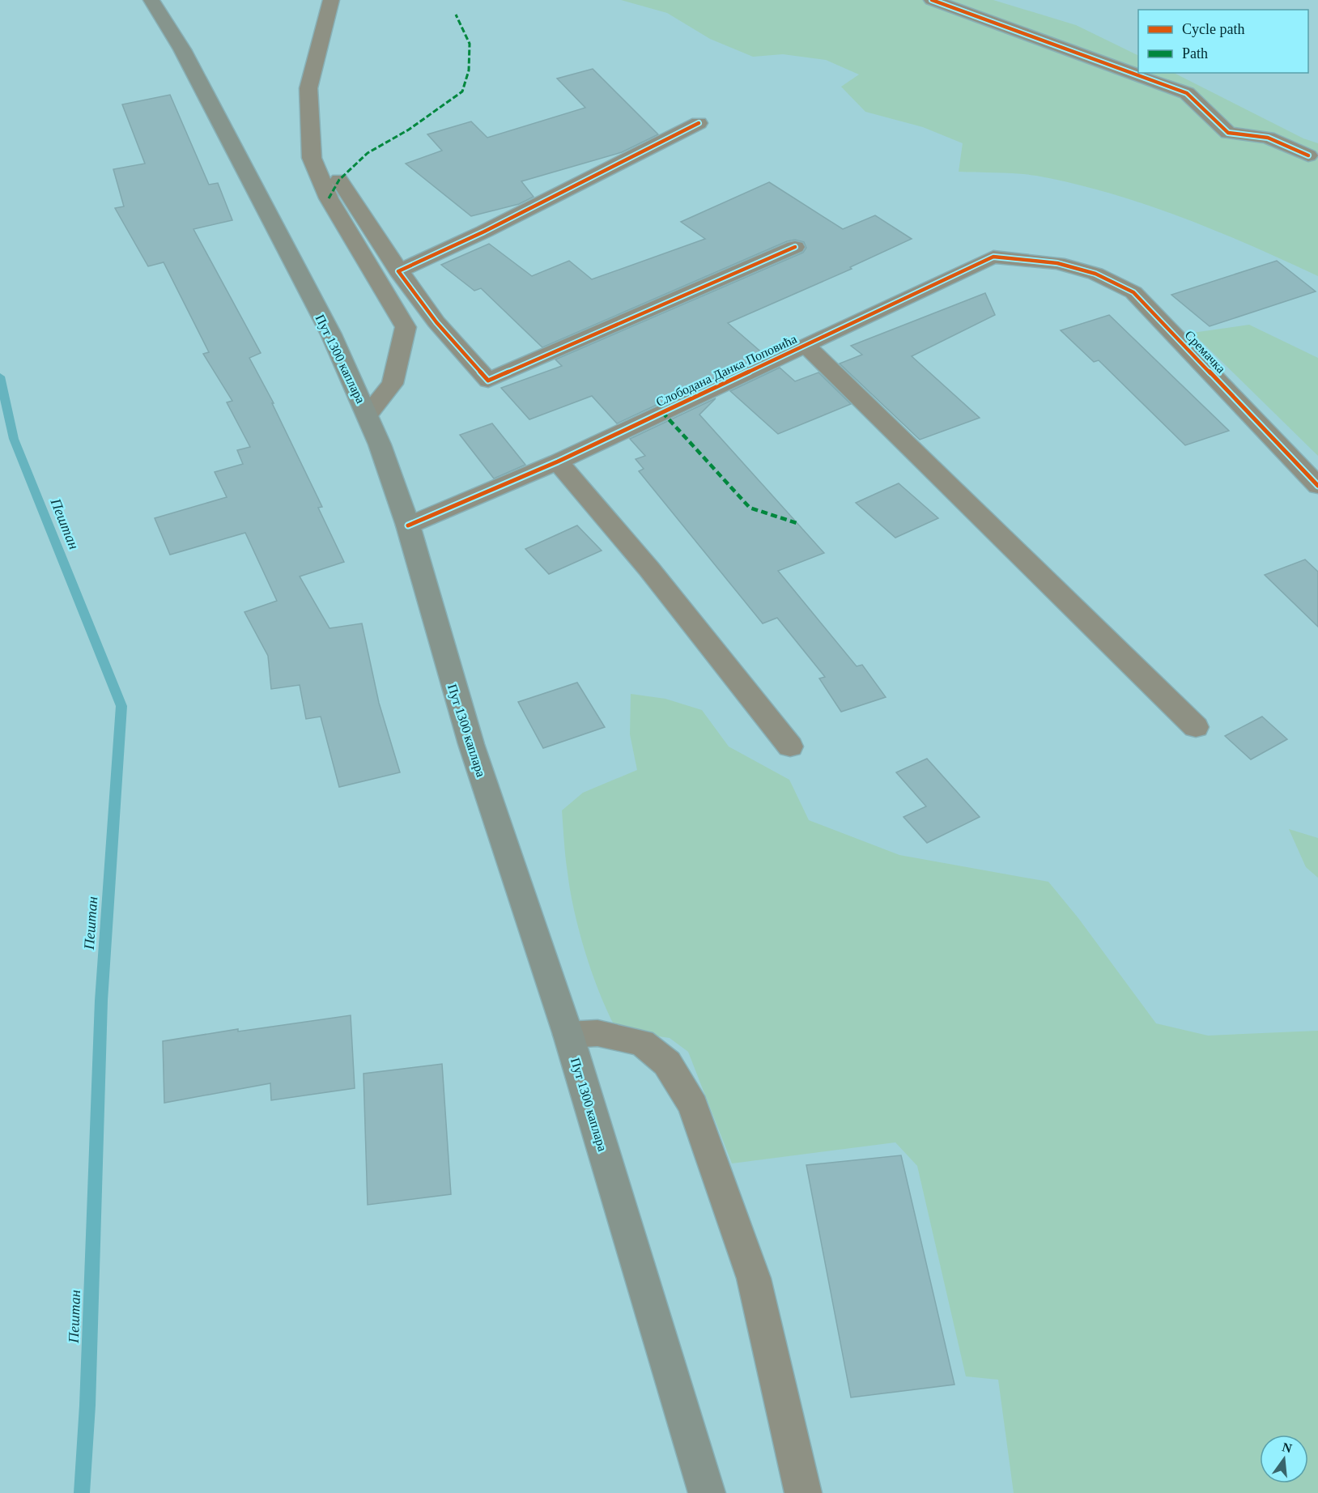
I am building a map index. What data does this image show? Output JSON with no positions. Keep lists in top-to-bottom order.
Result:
{
  "streets": {
    "main road": ["Пут 1300 каплара"],
    "street": ["Сремачка", "Слободана Данка Поповића"]
  },
  "crossings": [
    ["Сремачка", "Слободана Данка Поповића"],
    ["Пут 1300 каплара", "Слободана Данка Поповића"]
  ],
  "water": ["Пештан"],
  "legend": ["Cycle path", "Path"],
  "north": "top"
}
